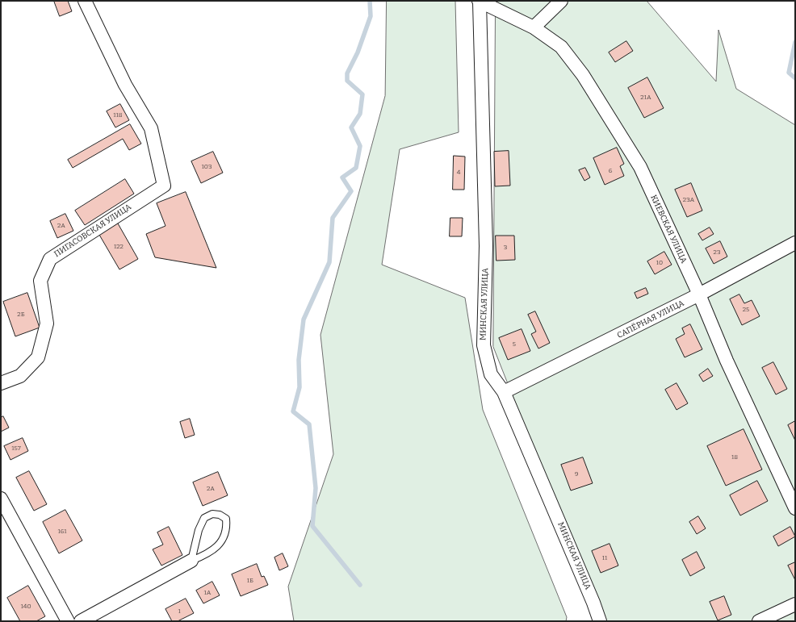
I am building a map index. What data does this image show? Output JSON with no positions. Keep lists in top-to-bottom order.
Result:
{
  "streets": {
    "street": [
      "КИЕВСКАЯ УЛИЦА",
      "ПИГАСОВСКАЯ УЛИЦА",
      "МИНСКАЯ УЛИЦА",
      "САПЁРНАЯ УЛИЦА"
    ]
  },
  "crossings": [
    ["КИЕВСКАЯ УЛИЦА", "МИНСКАЯ УЛИЦА"],
    ["КИЕВСКАЯ УЛИЦА", "САПЁРНАЯ УЛИЦА"],
    ["МИНСКАЯ УЛИЦА", "САПЁРНАЯ УЛИЦА"]
  ],
  "house_numbers": [
    "21А",
    "118",
    "103",
    "6",
    "4",
    "23А",
    "2А",
    "122",
    "3",
    "23",
    "10",
    "25",
    "2Б",
    "5",
    "157",
    "18",
    "9",
    "2А",
    "161",
    "11",
    "1Б",
    "1А",
    "140",
    "1"
  ]
}
